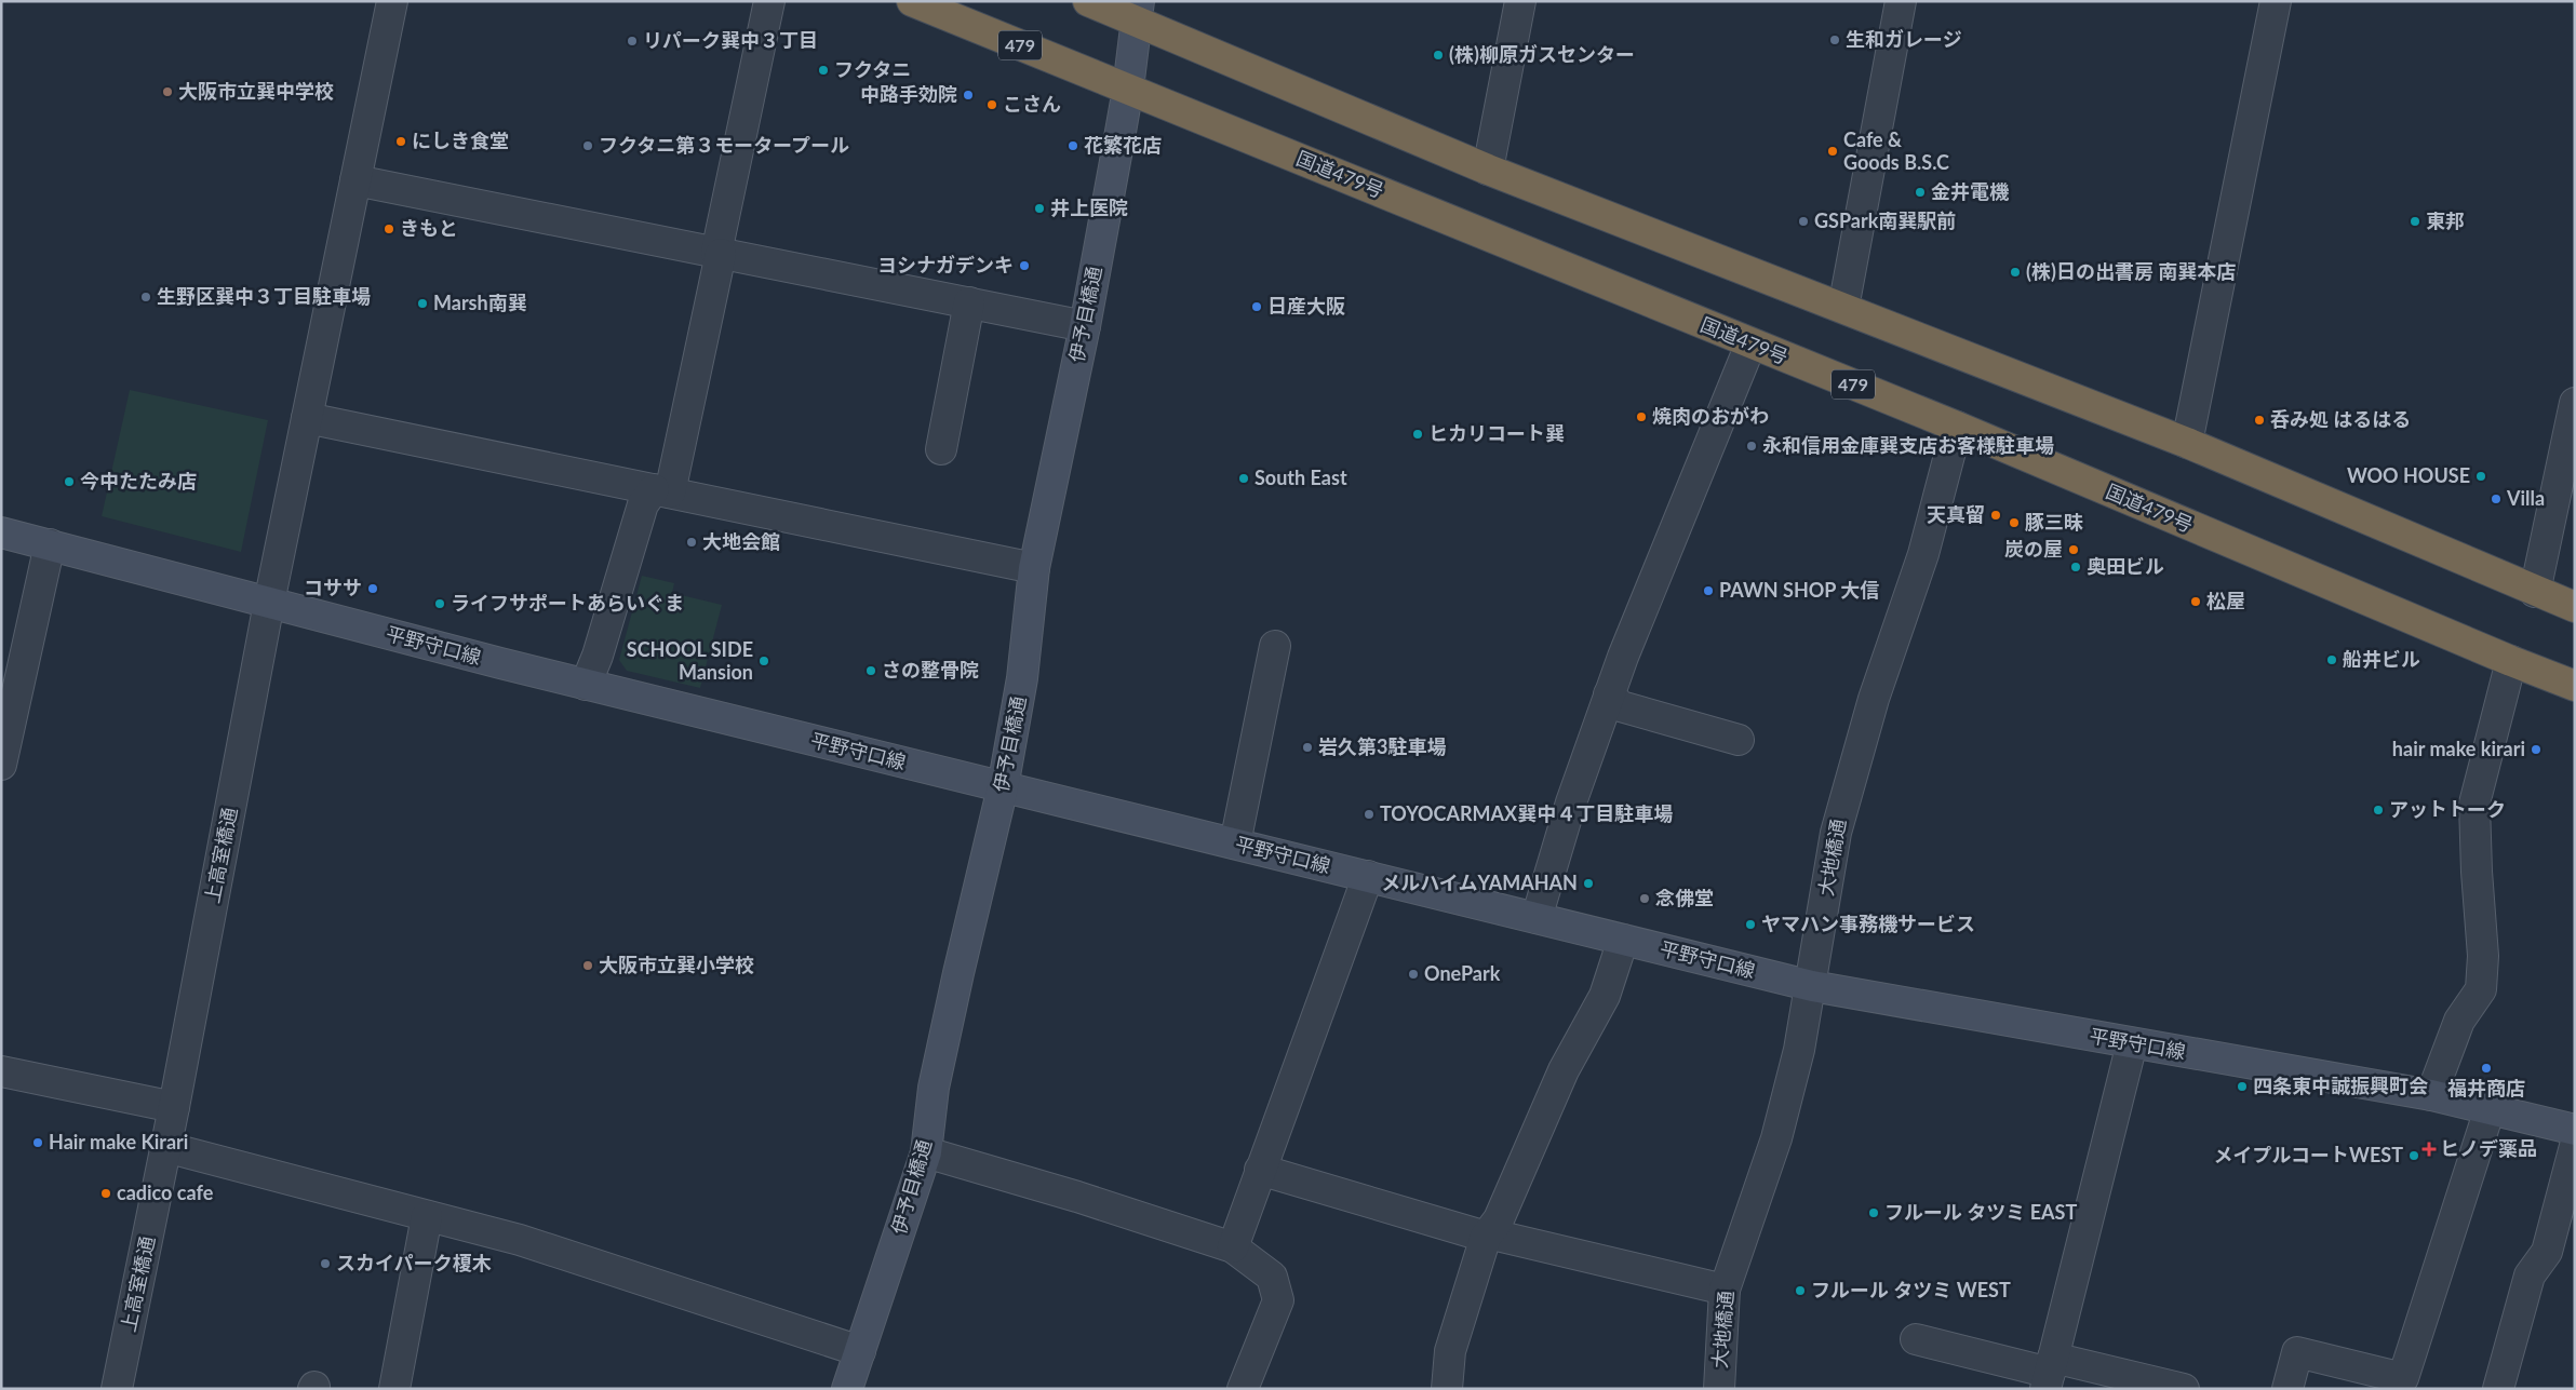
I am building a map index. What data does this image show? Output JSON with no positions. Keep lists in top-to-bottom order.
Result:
{
  "streets": {
    "highway": ["479", "国道479号"],
    "main road": ["伊予目橋通", "平野守口線"],
    "street": ["上高室橋通", "大地橋通"]
  },
  "crossings": [
    ["国道479号", "伊予目橋通"],
    ["国道479号", "大地橋通"],
    ["伊予目橋通", "平野守口線"],
    ["平野守口線", "上高室橋通"],
    ["平野守口線", "大地橋通"]
  ],
  "places": {
    "other": [
      "生和ガレージ",
      "リパーク巽中３丁目",
      "(株)柳原ガスセンター",
      "フクタニ",
      "大阪市立巽中学校",
      "中路手効院",
      "こさん",
      "にしき食堂",
      "フクタニ第３モータープール",
      "花繁花店",
      "Cafe & Goods B.S.C",
      "金井電機",
      "井上医院",
      "GSPark南巽駅前",
      "東邦",
      "きもと",
      "ヨシナガデンキ",
      "(株)日の出書房 南巽本店",
      "生野区巽中３丁目駐車場",
      "Marsh南巽",
      "日産大阪",
      "焼肉のおがわ",
      "呑み処 はるはる",
      "ヒカリコート巽",
      "永和信用金庫巽支店お客様駐車場",
      "WOO HOUSE",
      "South East",
      "今中たたみ店",
      "Villa",
      "天真留",
      "豚三昧",
      "大地会館",
      "炭の屋",
      "奥田ビル",
      "コササ",
      "PAWN SHOP 大信",
      "松屋",
      "ライフサポートあらいぐま",
      "船井ビル",
      "SCHOOL SIDE Mansion",
      "さの整骨院",
      "岩久第3駐車場",
      "hair make kirari",
      "アットトーク",
      "TOYOCARMAX巽中４丁目駐車場",
      "メルハイムYAMAHAN",
      "念佛堂",
      "ヤマハン事務機サービス",
      "大阪市立巽小学校",
      "OnePark",
      "福井商店",
      "四条東中誠振興町会",
      "Hair make Kirari",
      "メイプルコートWEST",
      "cadico cafe",
      "フルール タツミ EAST",
      "スカイパーク榎木",
      "フルール タツミ WEST"
    ],
    "health": ["ヒノデ薬品"]
  }
}
